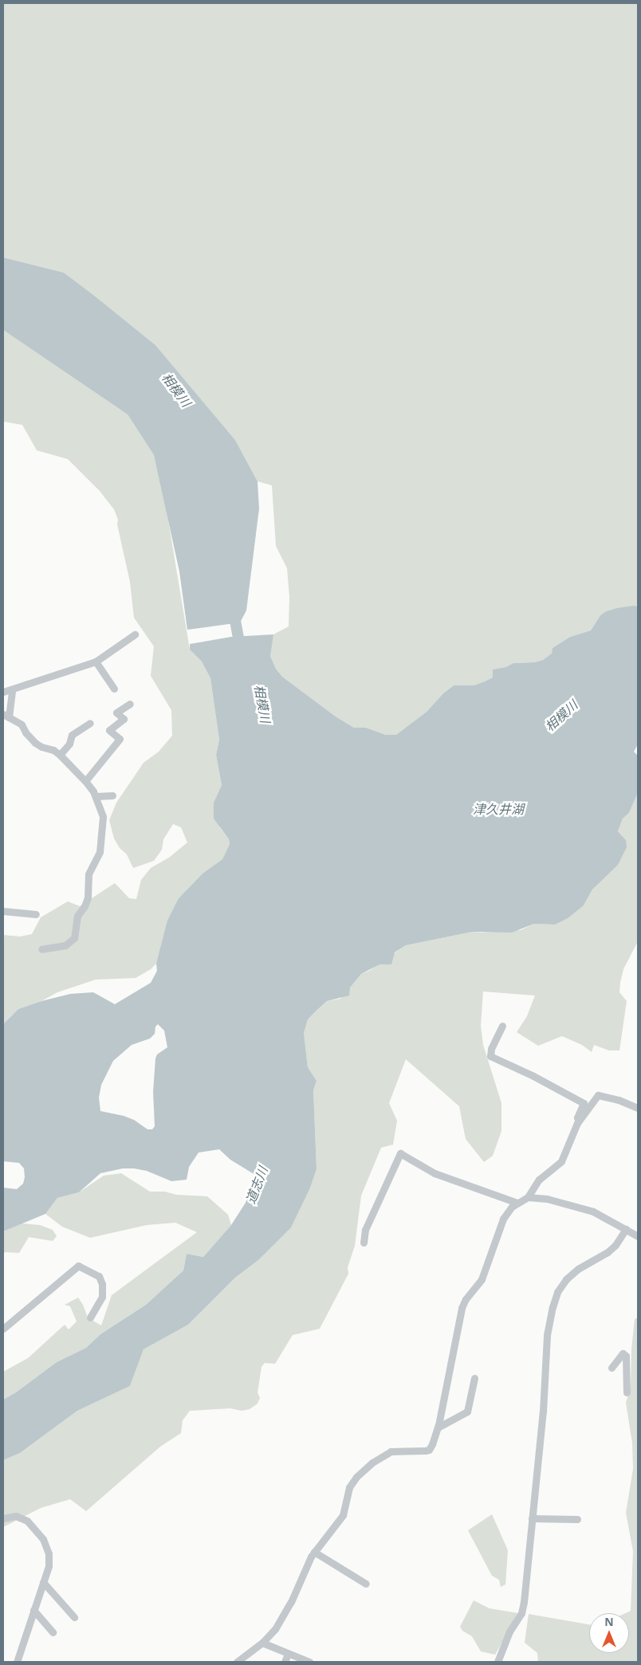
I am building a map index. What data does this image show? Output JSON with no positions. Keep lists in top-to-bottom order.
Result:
{
  "water": ["相模川", "津久井湖", "道志川"],
  "north": "top"
}
